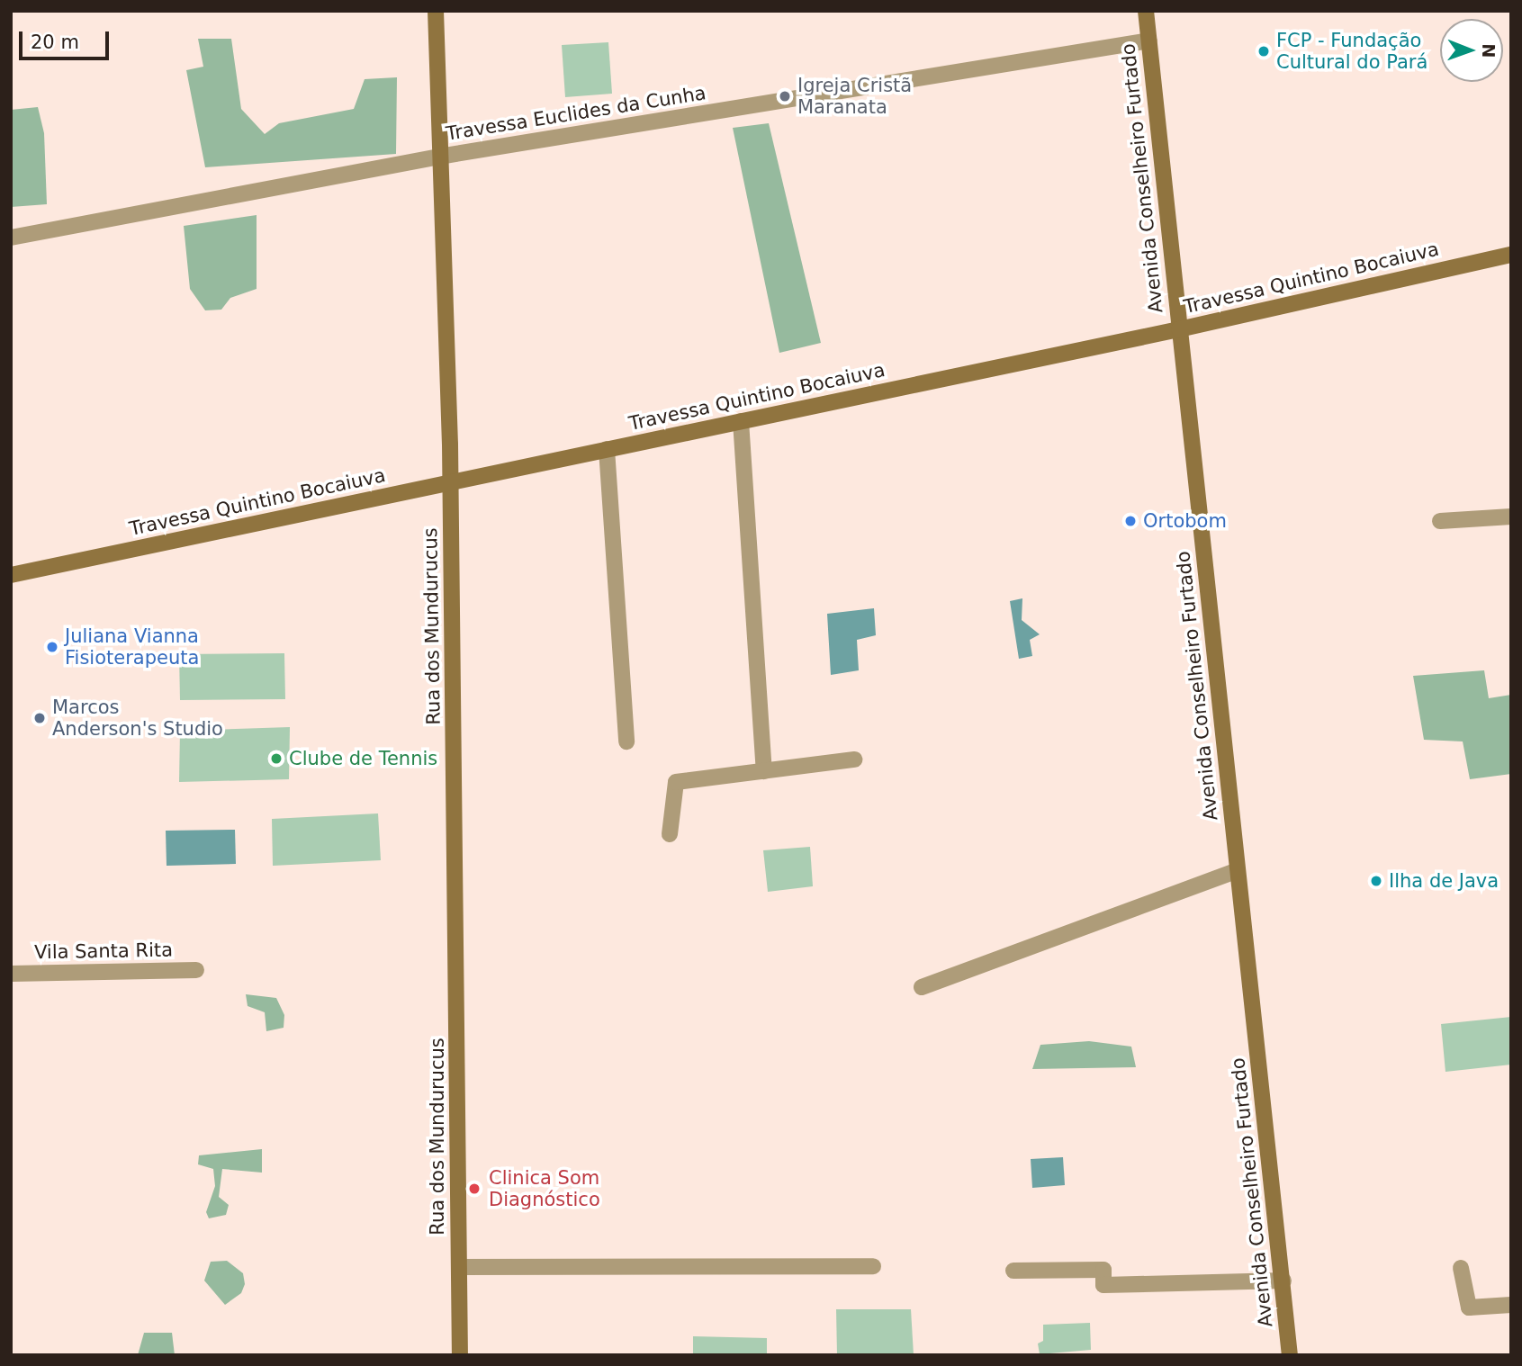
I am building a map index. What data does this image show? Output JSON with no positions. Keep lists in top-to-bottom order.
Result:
{
  "streets": {
    "street": [
      "Travessa Euclides da Cunha",
      "Avenida Conselheiro Furtado",
      "Travessa Quintino Bocaiuva",
      "Rua dos Mundurucus",
      "Vila Santa Rita"
    ]
  },
  "crossings": [
    ["Travessa Euclides da Cunha", "Avenida Conselheiro Furtado"],
    ["Travessa Euclides da Cunha", "Rua dos Mundurucus"],
    ["Avenida Conselheiro Furtado", "Travessa Quintino Bocaiuva"],
    ["Travessa Quintino Bocaiuva", "Rua dos Mundurucus"]
  ],
  "places": [
    "FCP - Fundação Cultural do Pará",
    "Igreja Cristã Maranata",
    "Ortobom",
    "Juliana Vianna Fisioterapeuta",
    "Marcos Anderson's Studio",
    "Clube de Tennis",
    "Ilha de Java",
    "Clinica Som Diagnóstico"
  ],
  "scale_bar": "20 m",
  "north": "right"
}
